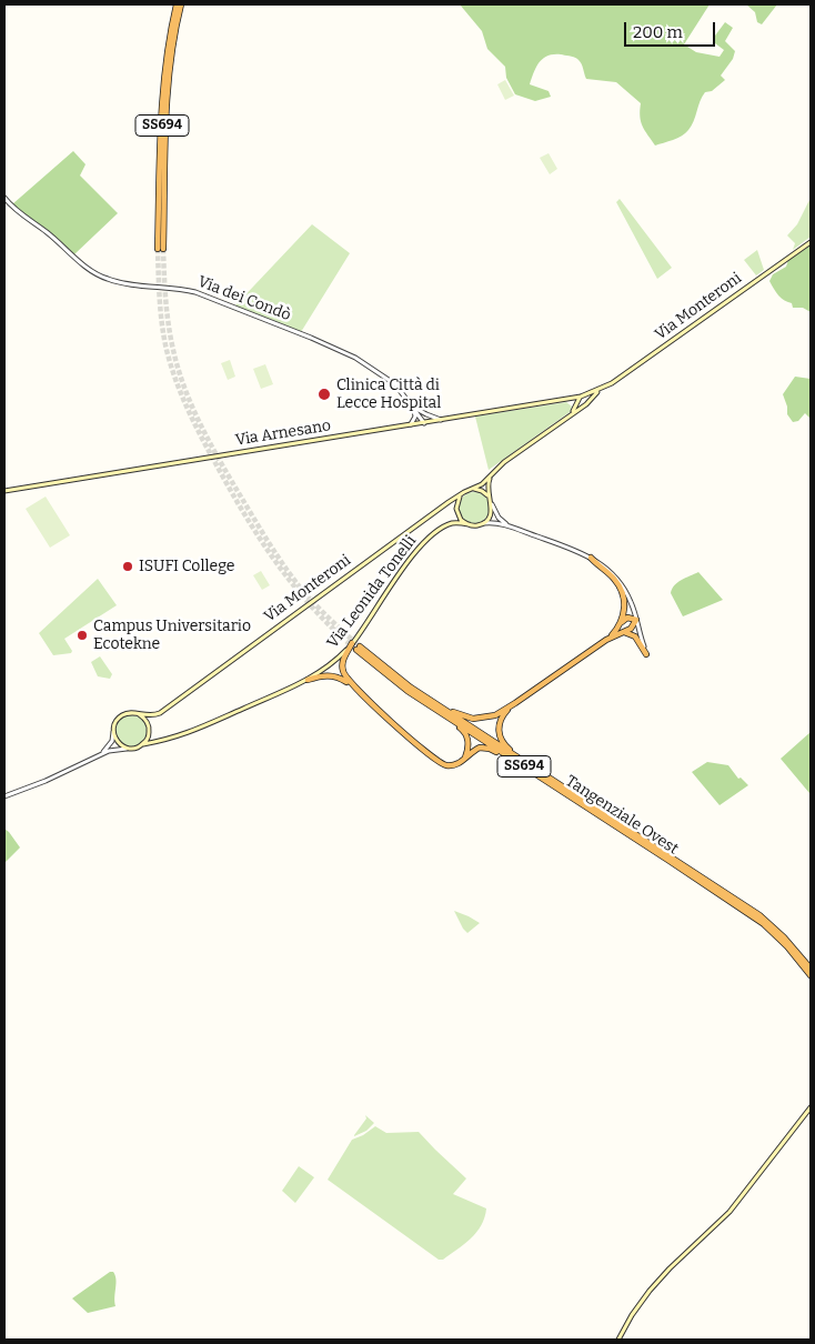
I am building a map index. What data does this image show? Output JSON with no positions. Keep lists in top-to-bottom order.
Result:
{
  "streets": {
    "highway": ["SS694", "Tangenziale Ovest"],
    "main road": ["Via Monteroni", "Via Arnesano", "Via Leonida Tonelli"],
    "street": ["Via dei Condò"]
  },
  "crossings": [
    ["Via dei Condò", "Via Arnesano"],
    ["Via Monteroni", "Via Arnesano"],
    ["Via Monteroni", "Via Leonida Tonelli"]
  ],
  "places": ["Clinica Città di Lecce Hospital", "ISUFI College", "Campus Universitario Ecotekne"],
  "scale_bar": "200 m"
}
